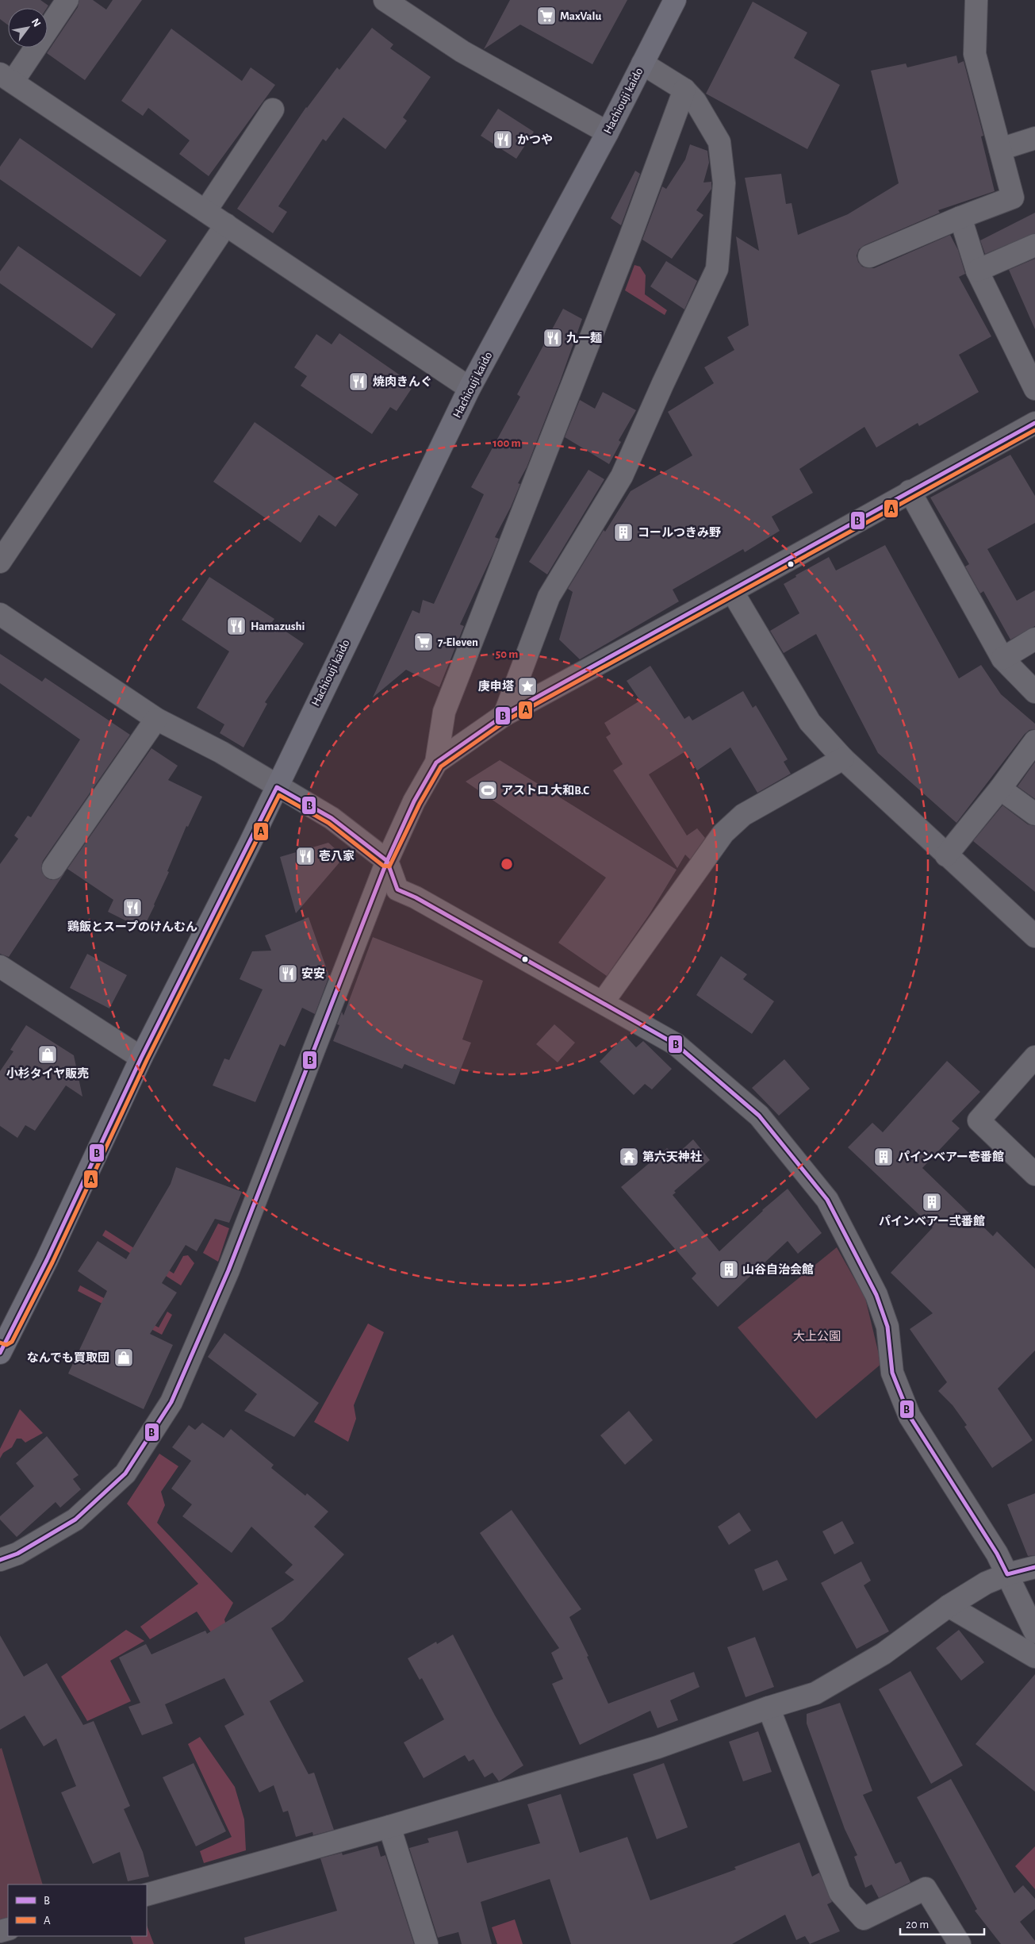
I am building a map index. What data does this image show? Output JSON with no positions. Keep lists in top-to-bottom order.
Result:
{
  "streets": {
    "main road": ["Hachiouji kaido"]
  },
  "parks": ["大上公園"],
  "places": {
    "supermarket": ["MaxValu", "7-Eleven"],
    "restaurant": [
      "かつや",
      "九一麺",
      "焼肉きんぐ",
      "Hamazushi",
      "壱八家",
      "鶏飯とスープのけんむん",
      "安安"
    ],
    "building": [
      "コールつきみ野",
      "パインベアー壱番館",
      "パインベアー弍番館",
      "山谷自治会館"
    ],
    "place": ["庚申塔"],
    "sports": ["アストロ 大和B.C"],
    "shop": ["小杉タイヤ販売", "なんでも買取団"],
    "temple": ["第六天神社"]
  },
  "lines": ["transit line B", "transit line A"],
  "legend": ["B", "A"],
  "scale_bar": "20 m",
  "north": "top right",
  "rings": ["100 m", "50 m"]
}
